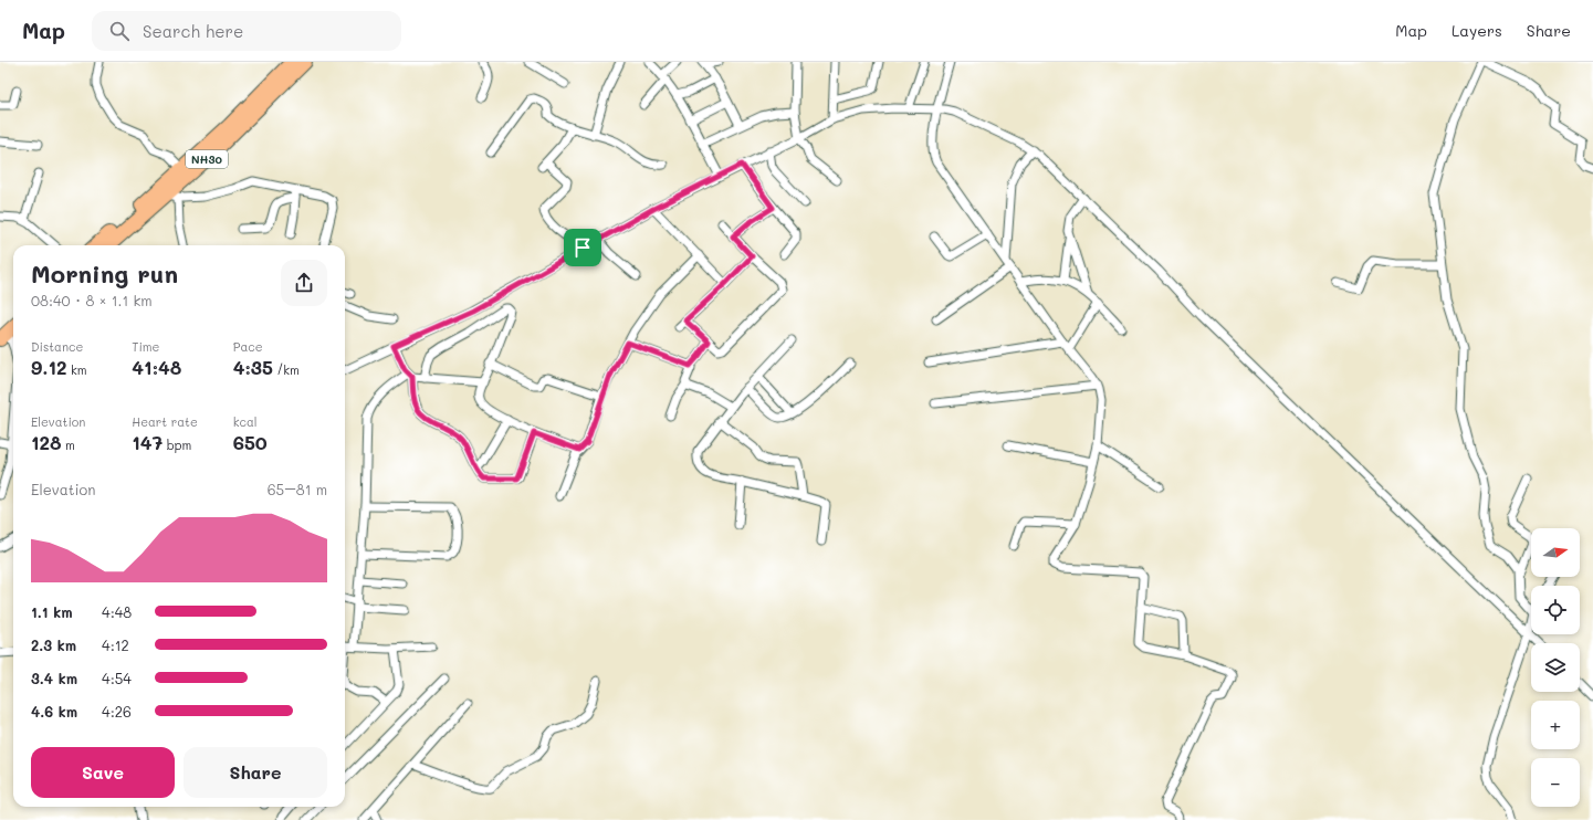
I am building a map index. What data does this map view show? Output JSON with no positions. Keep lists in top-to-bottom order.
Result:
{
  "streets": {
    "highway": ["NH30"]
  },
  "north": "right",
  "page": {
    "header": "Map",
    "search": "Search here",
    "nav": ["Map", "Layers", "Share"],
    "heading": ["Morning run", "08:40 · 8 × 1.1 km"],
    "stats": [
      ["Distance", "9.12 km"],
      ["Time", "41:48"],
      ["Pace", "4:35 /km"],
      ["Elevation", "128 m"],
      ["Heart rate", "147 bpm"],
      ["kcal", "650"]
    ],
    "chart": ["Elevation", "65–81 m"],
    "map_buttons": ["+", "−"],
    "list": [
      {
        "name": "1.1 km",
        "note": "4:48"
      },
      {
        "name": "2.3 km",
        "note": "4:12"
      },
      {
        "name": "3.4 km",
        "note": "4:54"
      },
      {
        "name": "4.6 km",
        "note": "4:26"
      }
    ],
    "buttons": ["Save", "Share"]
  }
}
